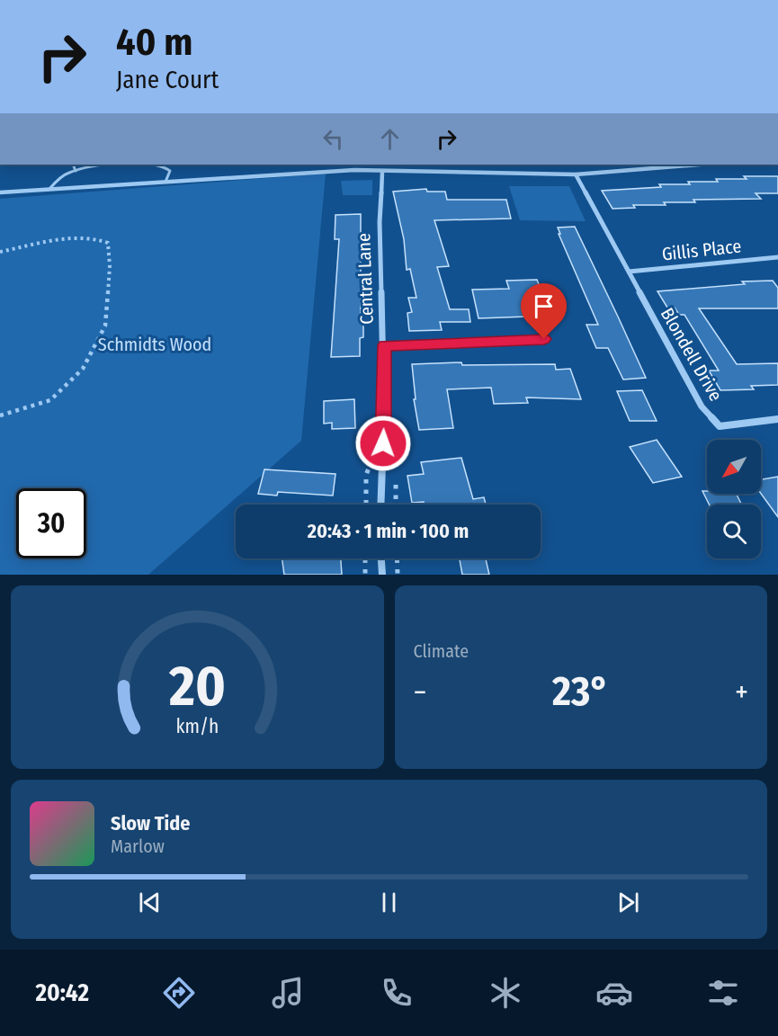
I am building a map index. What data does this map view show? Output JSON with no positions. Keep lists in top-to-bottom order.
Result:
{
  "streets": {
    "street": ["Gillis Place", "Central Lane", "Blondell Drive"]
  },
  "crossings": [
    ["Gillis Place", "Blondell Drive"]
  ],
  "parks": ["Schmidts Wood"],
  "north": "bottom left",
  "page": {
    "turn": ["40 m", "Jane Court"],
    "limit": "30",
    "trip": "20:43 · 1 min · 100 m",
    "tile": "Climate",
    "heat": ["−", "23°", "+"],
    "song": ["Slow Tide", "Marlow"],
    "tabs": "20:42",
    "gauge": ["20", "km/h"]
  }
}
